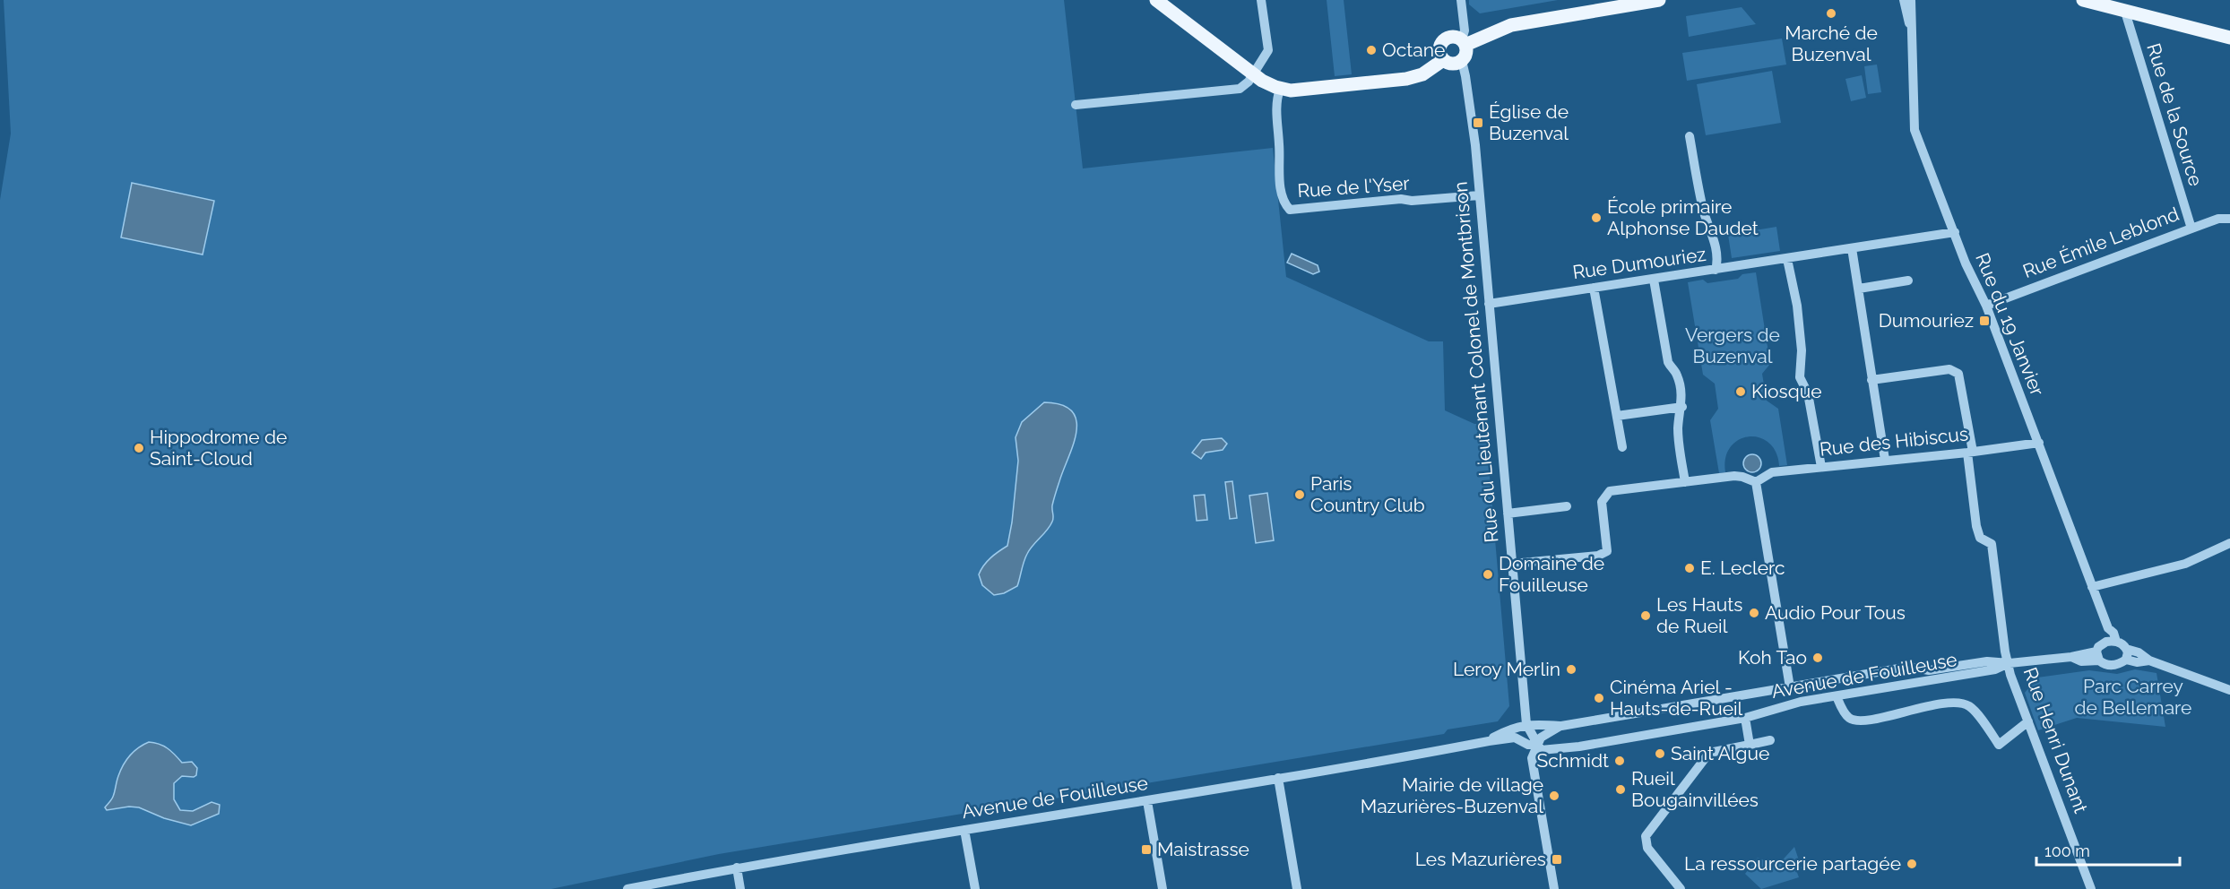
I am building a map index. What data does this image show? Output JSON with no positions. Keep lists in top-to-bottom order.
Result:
{
  "streets": {
    "street": [
      "Rue de la Source",
      "Rue de l'Yser",
      "Rue Émile Leblond",
      "Rue Dumouriez",
      "Rue du 19 Janvier",
      "Rue du Lieutenant Colonel de Montbrison",
      "Rue des Hibiscus",
      "Avenue de Fouilleuse",
      "Rue Henri Dunant"
    ]
  },
  "crossings": [
    ["Rue de la Source", "Rue Émile Leblond"],
    ["Rue de l'Yser", "Rue du Lieutenant Colonel de Montbrison"],
    ["Rue Émile Leblond", "Rue du 19 Janvier"],
    ["Rue Dumouriez", "Rue du 19 Janvier"],
    ["Rue Dumouriez", "Rue du Lieutenant Colonel de Montbrison"],
    ["Rue du 19 Janvier", "Rue des Hibiscus"],
    ["Rue du 19 Janvier", "Avenue de Fouilleuse"],
    ["Rue du Lieutenant Colonel de Montbrison", "Avenue de Fouilleuse"],
    ["Rue des Hibiscus", "Rue Henri Dunant"],
    ["Avenue de Fouilleuse", "Rue Henri Dunant"]
  ],
  "parks": ["Vergers de Buzenval", "Parc Carrey de Bellemare"],
  "places": {
    "other": [
      "Marché de Buzenval",
      "Octane",
      "École primaire Alphonse Daudet",
      "Kiosque",
      "Hippodrome de Saint-Cloud",
      "Paris Country Club",
      "E. Leclerc",
      "Domaine de Fouilleuse",
      "Audio Pour Tous",
      "Les Hauts de Rueil",
      "Koh Tao",
      "Leroy Merlin",
      "Cinéma Ariel - Hauts-de-Rueil",
      "Saint Algue",
      "Schmidt",
      "Rueil Bougainvillées",
      "Mairie de village Mazurières-Buzenval",
      "La ressourcerie partagée"
    ],
    "transit": [
      "Église de Buzenval",
      "Dumouriez",
      "Maistrasse",
      "Les Mazurières"
    ]
  },
  "scale_bar": "100 m"
}
